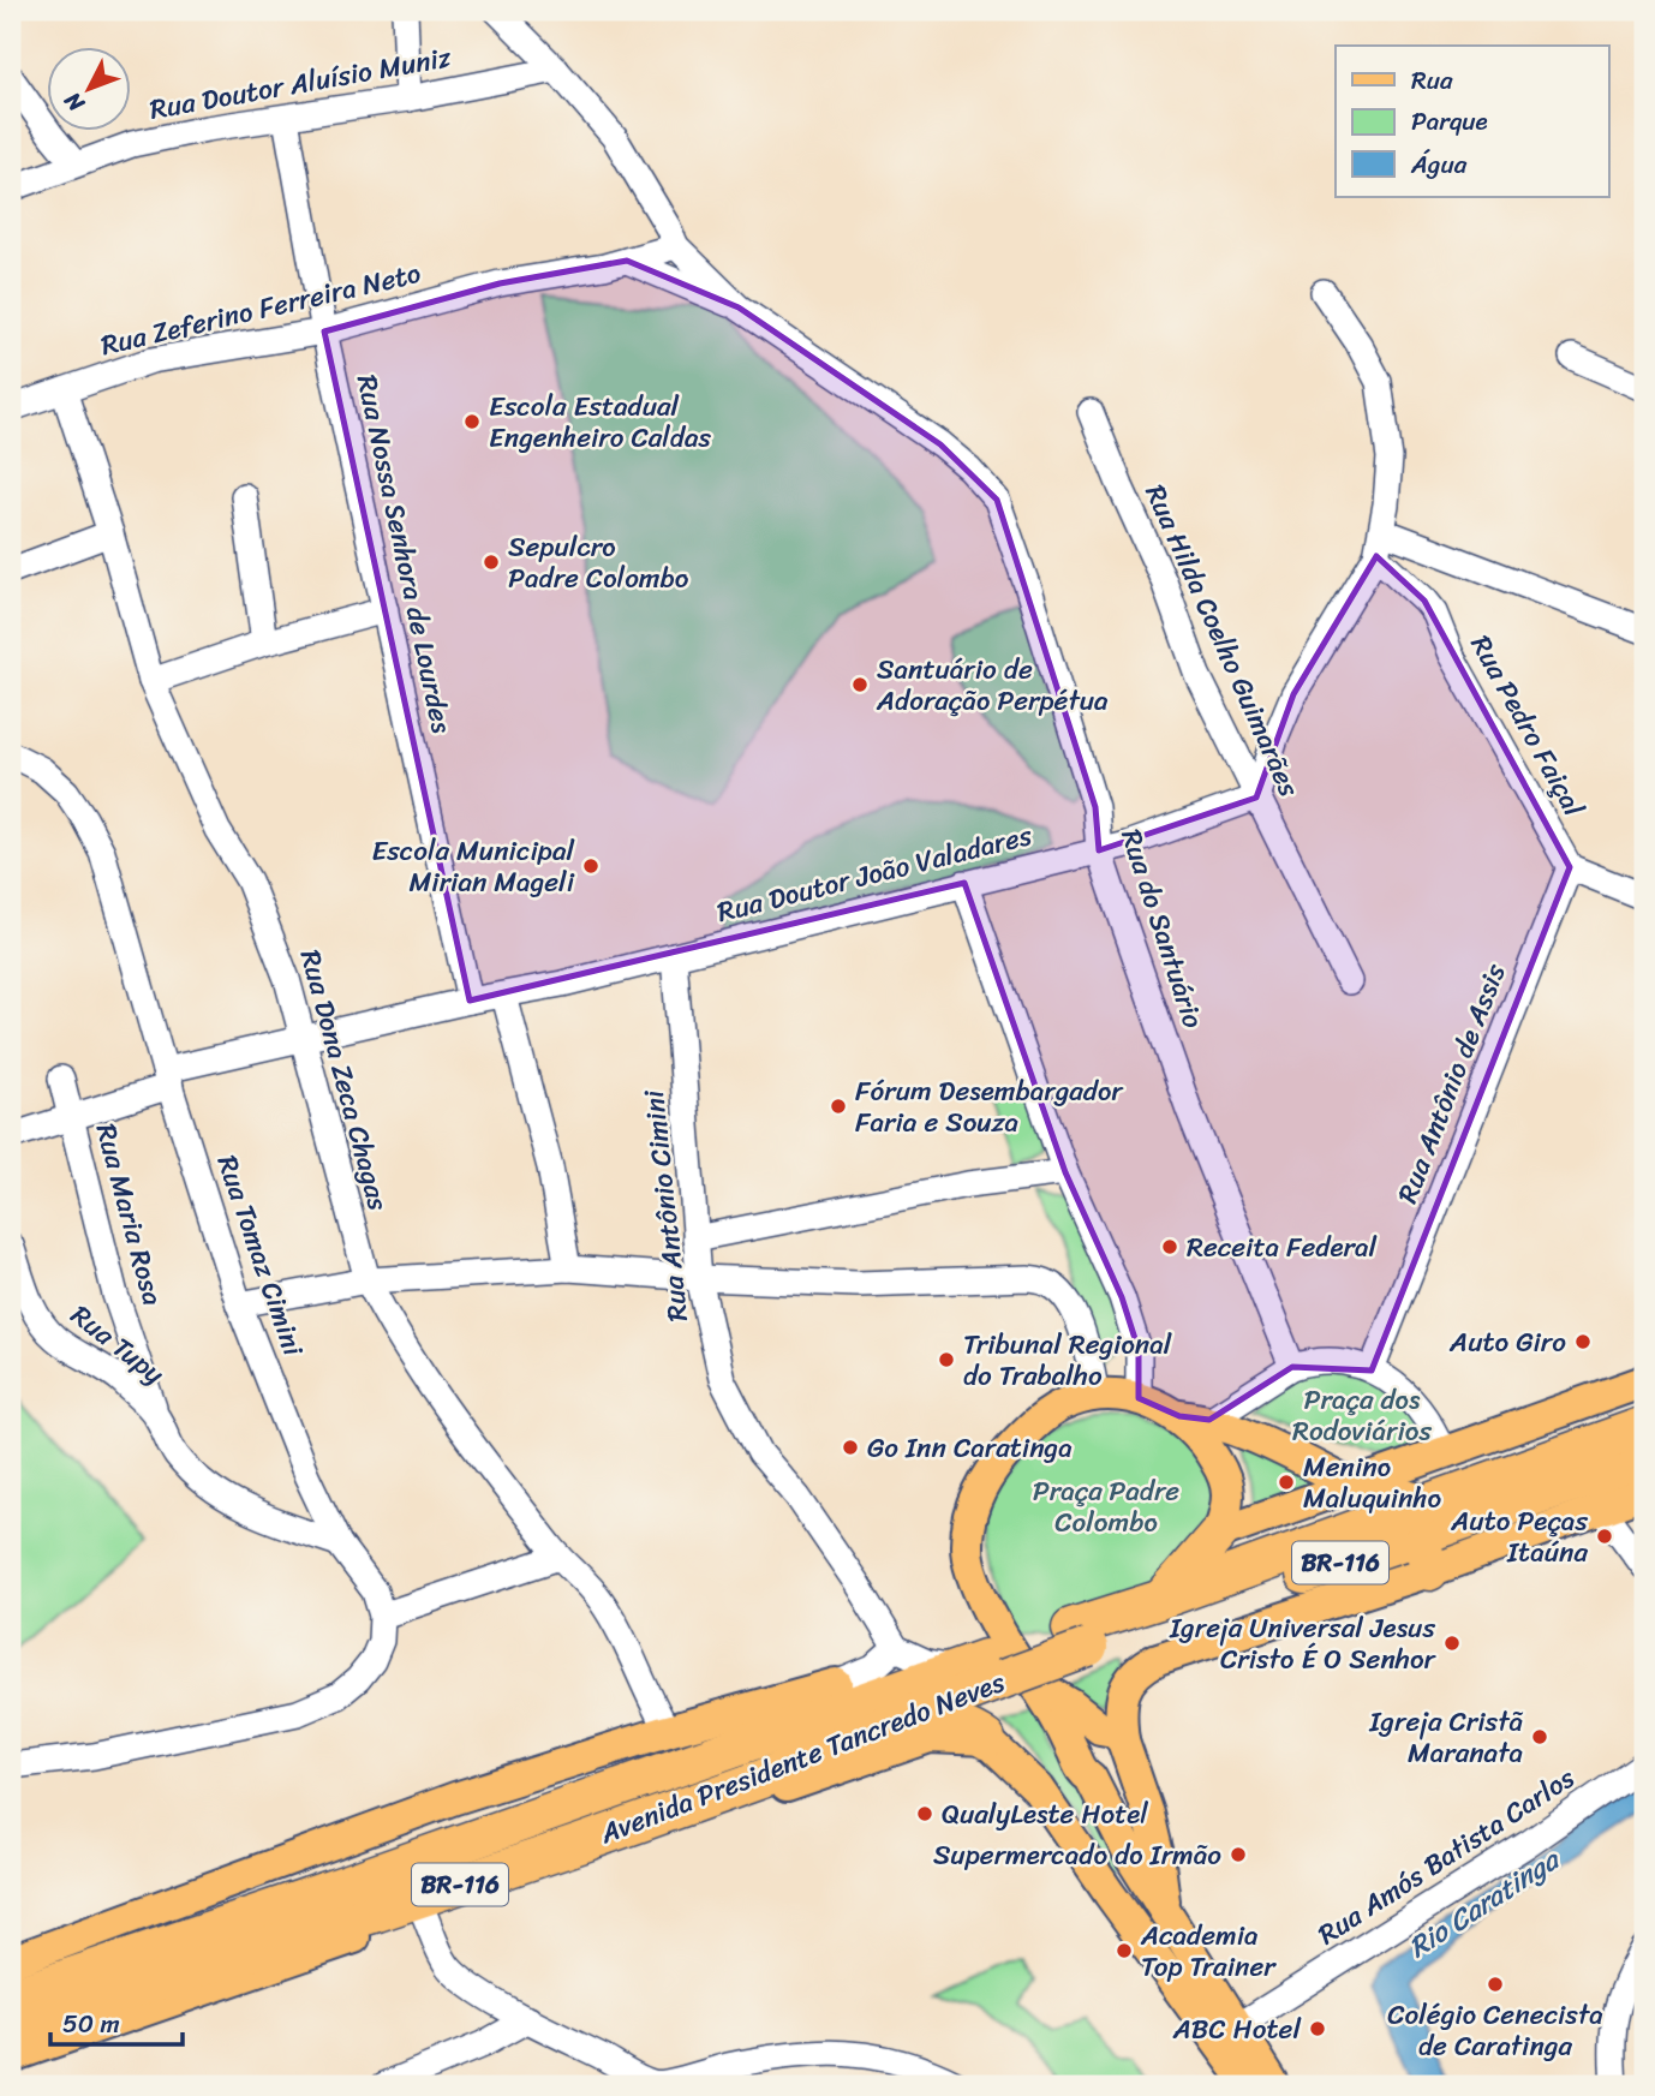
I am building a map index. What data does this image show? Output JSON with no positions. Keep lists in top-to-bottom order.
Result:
{
  "streets": {
    "highway": ["BR-116", "Avenida Presidente Tancredo Neves"],
    "street": [
      "Rua Doutor Aluísio Muniz",
      "Rua Zeferino Ferreira Neto",
      "Rua Nossa Senhora de Lourdes",
      "Rua Hilda Coelho Guimarães",
      "Rua Pedro Faiçal",
      "Rua Doutor João Valadares",
      "Rua do Santuário",
      "Rua Dona Zeca Chagas",
      "Rua Antônio de Assis",
      "Rua Antônio Cimini",
      "Rua Maria Rosa",
      "Rua Tomaz Cimini",
      "Rua Tupy",
      "Rua Amós Batista Carlos"
    ]
  },
  "crossings": [
    ["Rua Doutor Aluísio Muniz", "Rua Nossa Senhora de Lourdes"],
    ["Rua Zeferino Ferreira Neto", "Rua Nossa Senhora de Lourdes"],
    ["Rua Zeferino Ferreira Neto", "Rua Dona Zeca Chagas"],
    ["Rua Nossa Senhora de Lourdes", "Rua Doutor João Valadares"],
    ["Rua Hilda Coelho Guimarães", "Rua Doutor João Valadares"],
    ["Rua Pedro Faiçal", "Rua Antônio de Assis"],
    ["Rua Doutor João Valadares", "Rua do Santuário"],
    ["Rua Doutor João Valadares", "Rua Dona Zeca Chagas"],
    ["Rua Doutor João Valadares", "Rua Antônio Cimini"],
    ["Rua Doutor João Valadares", "Rua Maria Rosa"],
    ["Rua Doutor João Valadares", "Rua Tomaz Cimini"],
    ["Rua Dona Zeca Chagas", "Avenida Presidente Tancredo Neves"],
    ["Rua Maria Rosa", "Rua Tupy"],
    ["Rua Tomaz Cimini", "Rua Tupy"],
    ["BR-116", "Avenida Presidente Tancredo Neves"]
  ],
  "water": ["Rio Caratinga"],
  "parks": ["Praça dos Rodoviários", "Praça Padre Colombo"],
  "places": [
    "Escola Estadual Engenheiro Caldas",
    "Sepulcro Padre Colombo",
    "Santuário de Adoração Perpétua",
    "Escola Municipal Mirian Mageli",
    "Fórum Desembargador Faria e Souza",
    "Receita Federal",
    "Auto Giro",
    "Tribunal Regional do Trabalho",
    "Go Inn Caratinga",
    "Menino Maluquinho",
    "Auto Peças Itaúna",
    "Igreja Universal Jesus Cristo É O Senhor",
    "Igreja Cristã Maranata",
    "QualyLeste Hotel",
    "Supermercado do Irmão",
    "Academia Top Trainer",
    "Colégio Cenecista de Caratinga",
    "ABC Hotel"
  ],
  "legend": ["Rua", "Parque", "Água"],
  "scale_bar": "50 m",
  "north": "bottom left"
}
